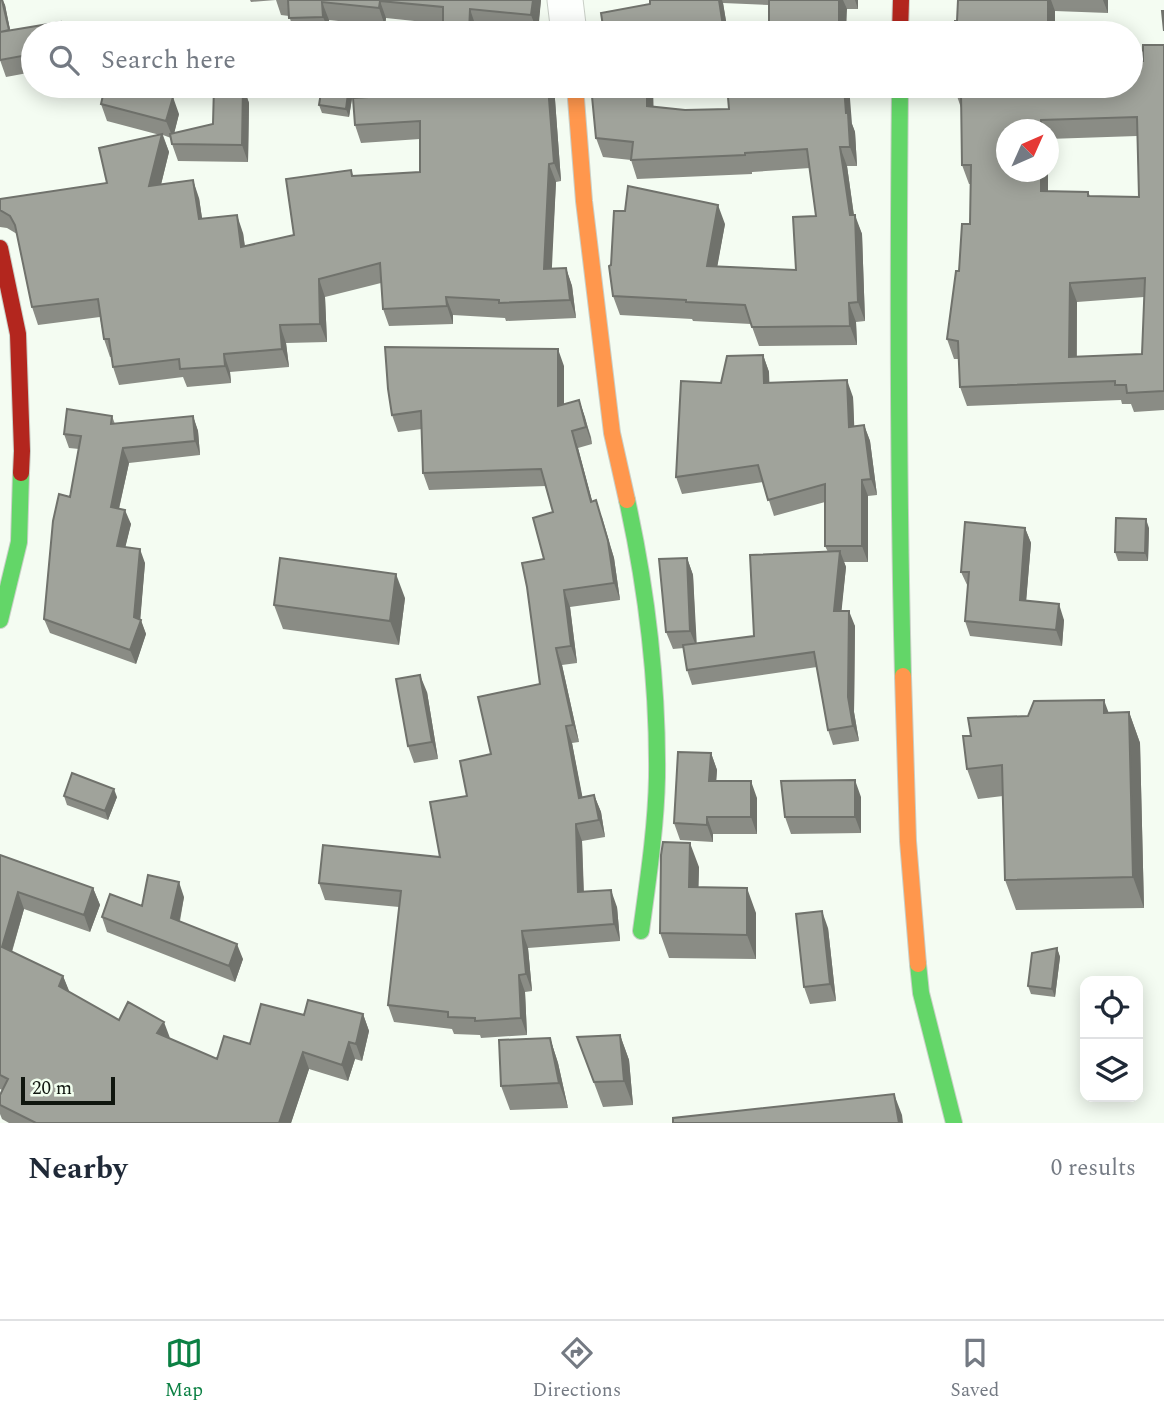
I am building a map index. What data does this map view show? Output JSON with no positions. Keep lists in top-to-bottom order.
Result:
{
  "scale_bar": "20 m",
  "north": "top right",
  "page": {
    "search": "Search here",
    "scale": "20 m",
    "heading": ["Nearby", "0 results"],
    "nav": ["Map", "Directions", "Saved"]
  }
}
